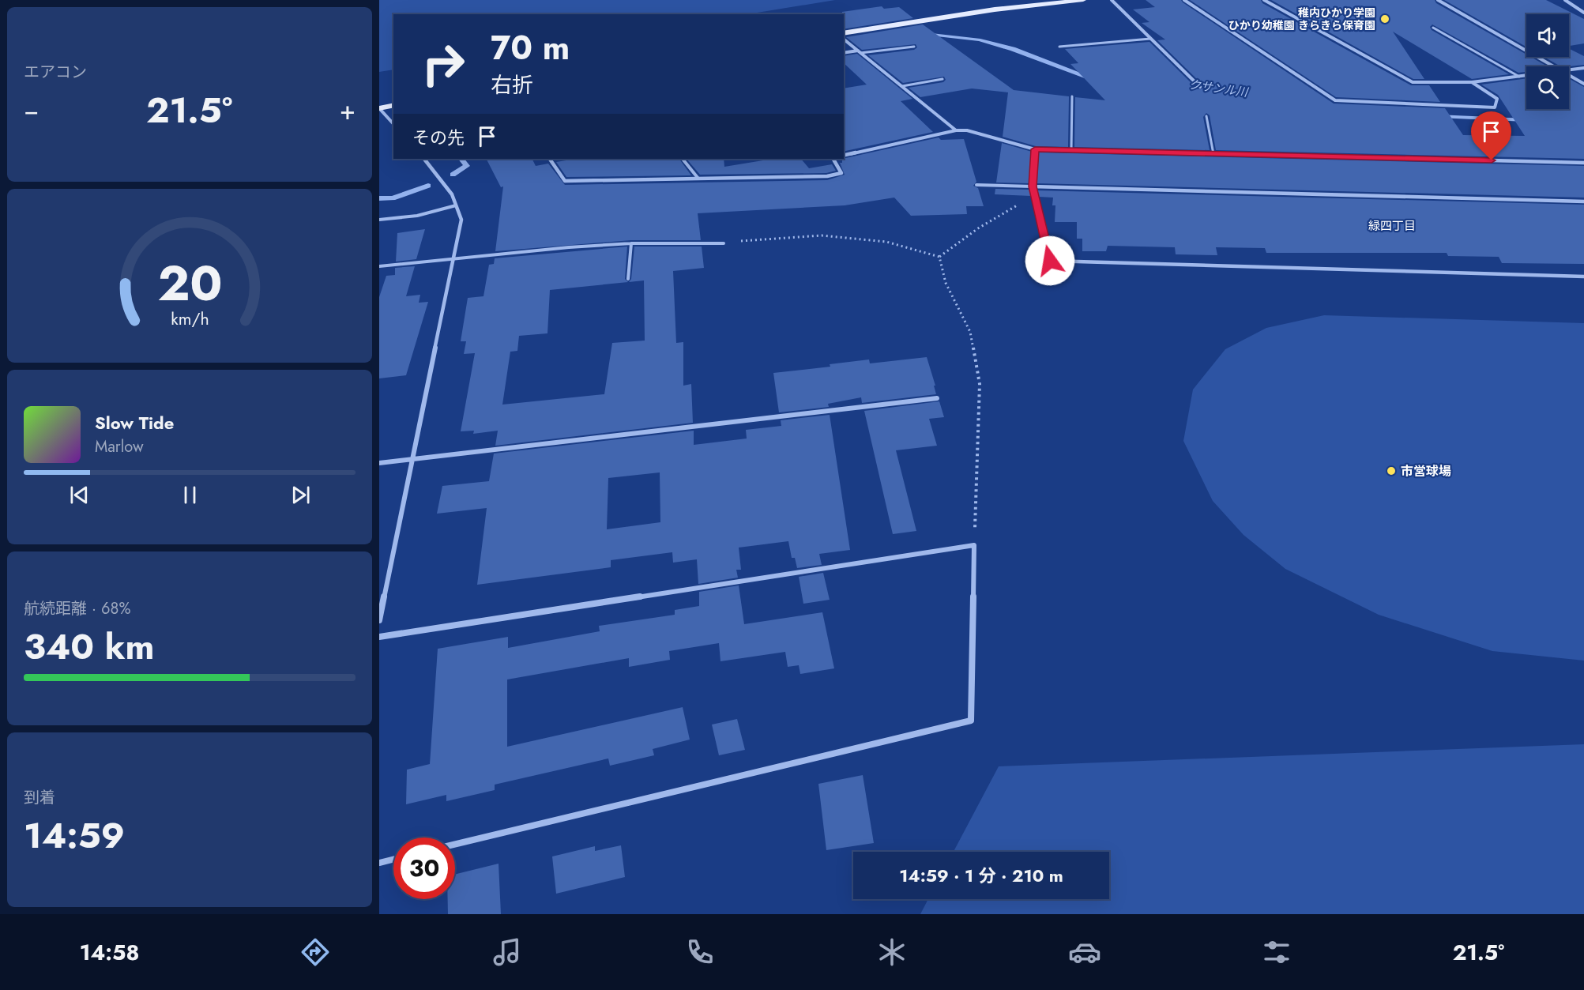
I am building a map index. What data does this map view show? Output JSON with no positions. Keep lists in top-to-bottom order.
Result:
{
  "districts": ["緑四丁目"],
  "water": ["クサンル川"],
  "places": ["稚内ひかり学園 ひかり幼稚園 きらきら保育園", "市営球場"],
  "page": {
    "tile": [
      "エアコン",
      ["航続距離 · 68%", "340 km"],
      ["到着", "14:59"]
    ],
    "turn": ["70 m", "右折"],
    "heat": ["−", "21.5°", "+"],
    "then": "その先",
    "song": ["Slow Tide", "Marlow"],
    "limit": "30",
    "trip": "14:59 · 1 分 · 210 m",
    "tabs": ["14:58", "21.5°"],
    "gauge": ["20", "km/h"]
  }
}
